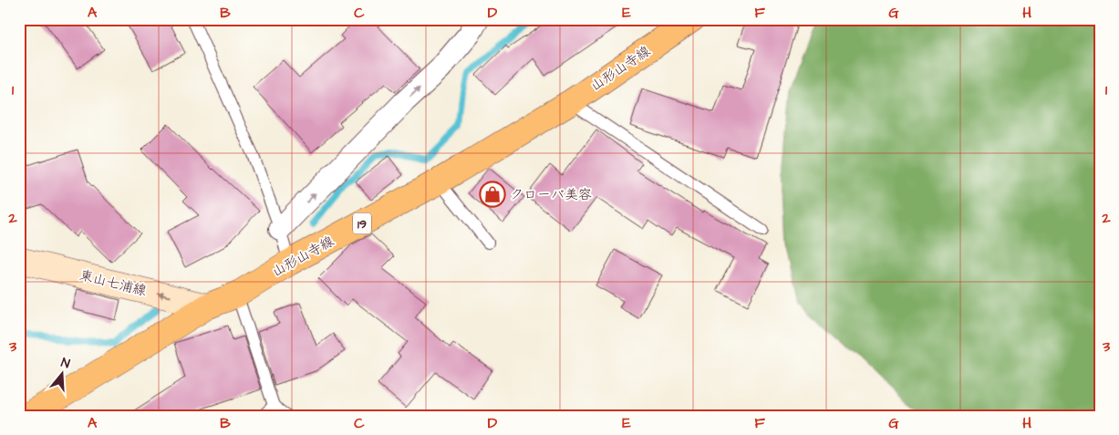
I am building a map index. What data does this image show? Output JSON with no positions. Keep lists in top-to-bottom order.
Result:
{
  "streets": {
    "main road": ["山形山寺線", "19", "東山七浦線"]
  },
  "crossings": [
    ["山形山寺線", "東山七浦線"]
  ],
  "one_way": ["東山七浦線"],
  "places": {
    "shop": ["クローバ美容"]
  },
  "north": "top",
  "grid": {
    "columns": [
      "A",
      "B",
      "C",
      "D",
      "E",
      "F",
      "G",
      "H"
    ],
    "rows": ["1", "2", "3"]
  }
}
